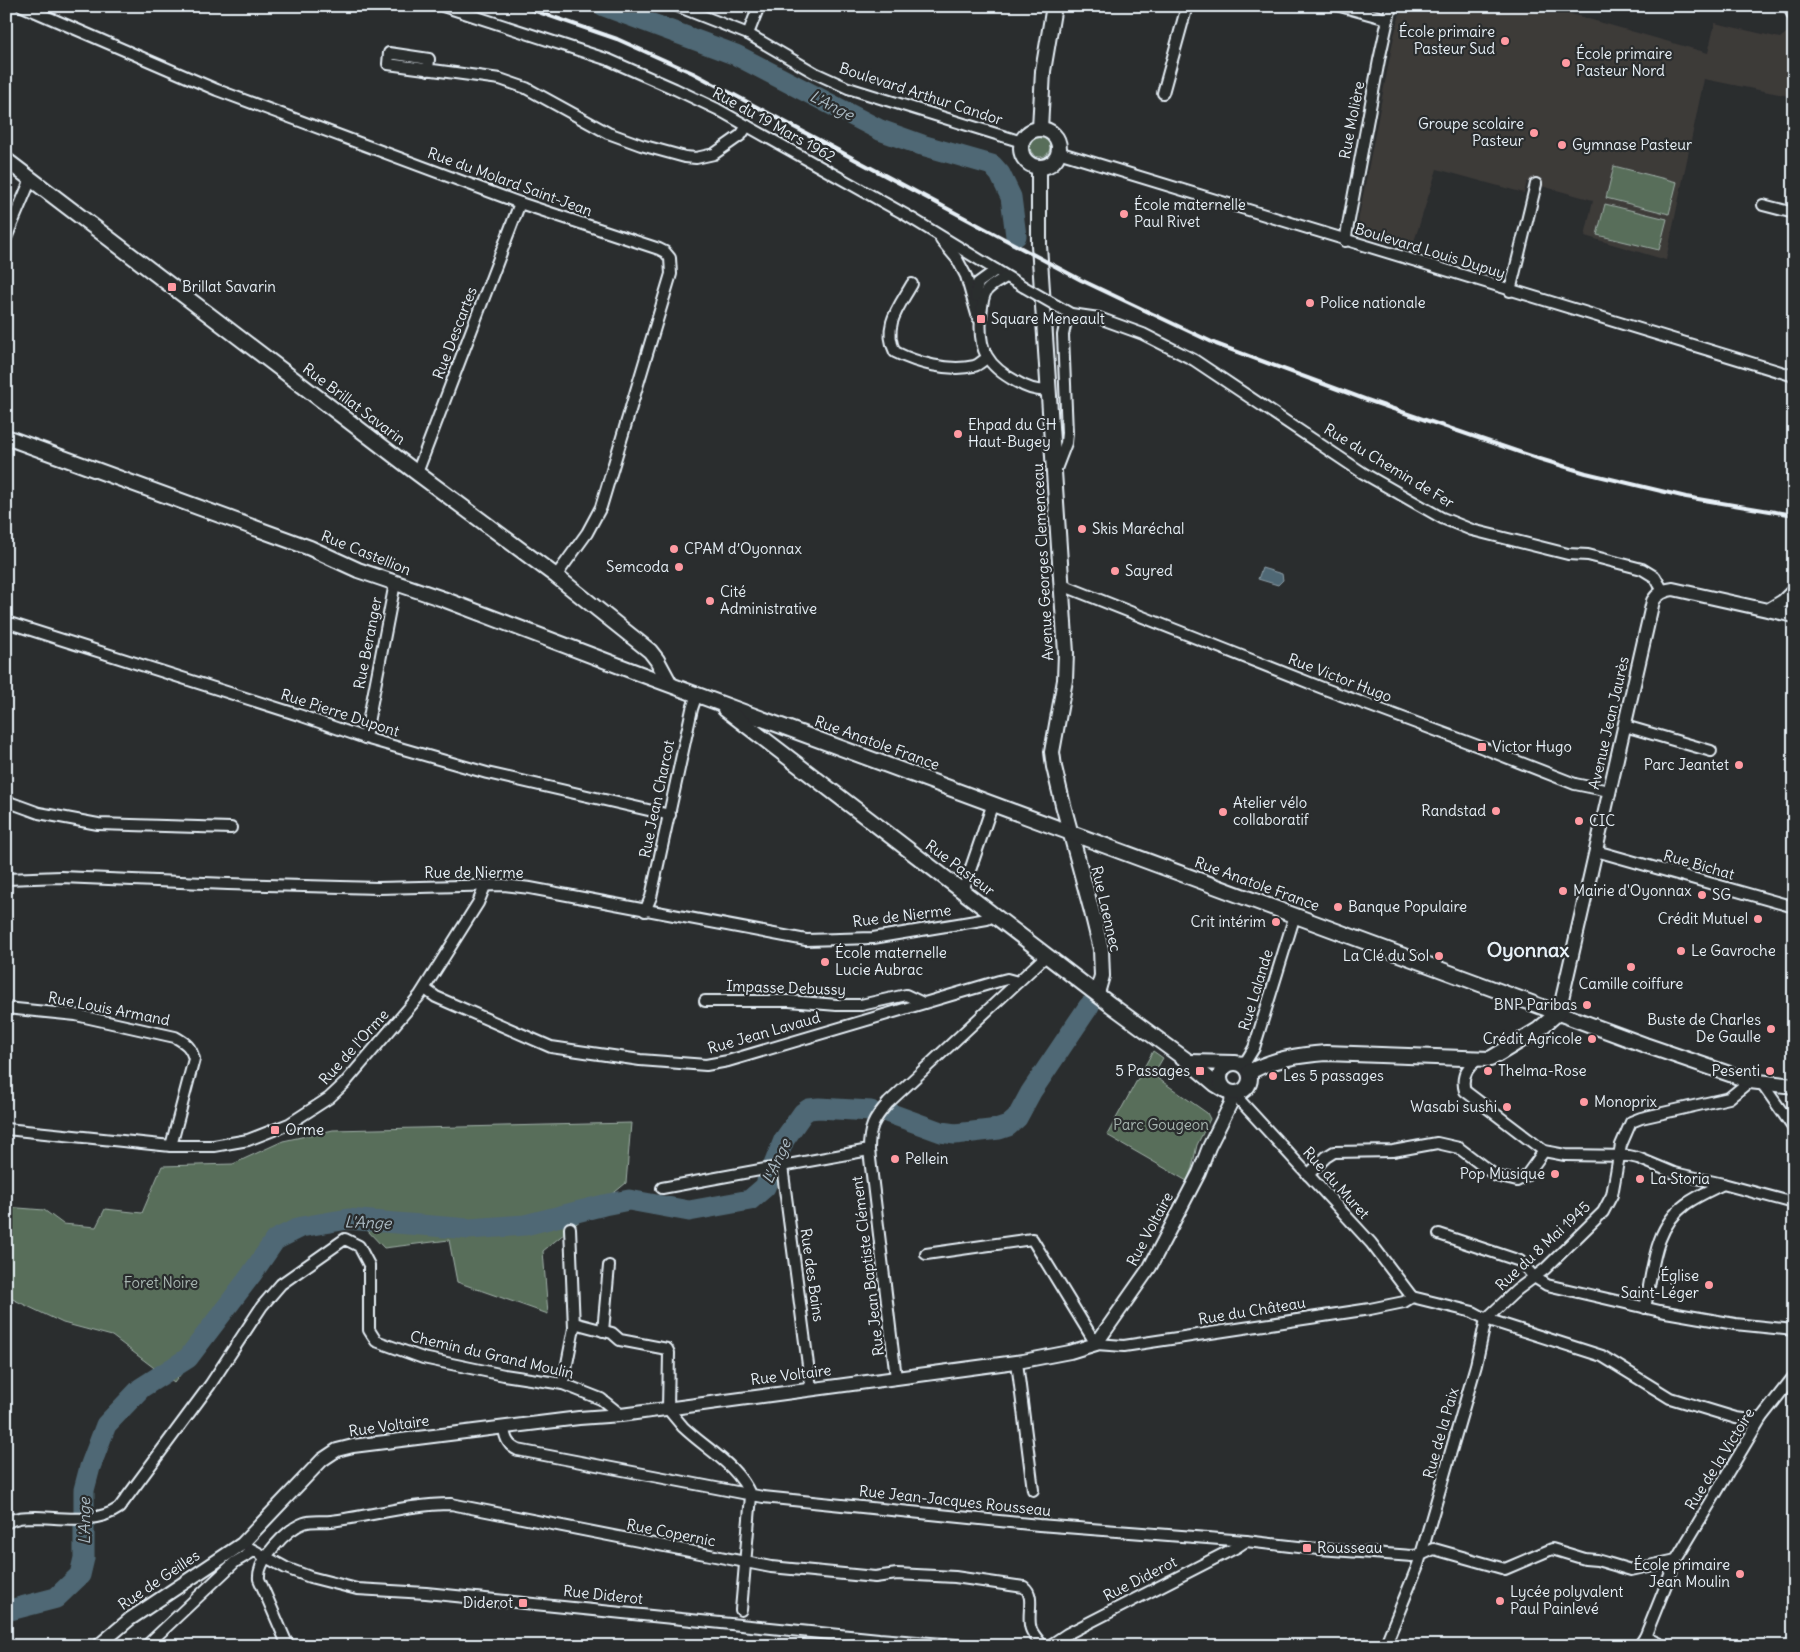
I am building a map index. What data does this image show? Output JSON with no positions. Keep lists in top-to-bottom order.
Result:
{
  "streets": {
    "main road": [
      "Rue Brillat Savarin",
      "Rue Castellion",
      "Avenue Georges Clemenceau",
      "Rue Anatole France",
      "Rue Pasteur",
      "Rue Laennec"
    ],
    "street": [
      "Boulevard Arthur Candor",
      "Rue Molière",
      "Rue du 19 Mars 1962",
      "Rue du Molard Saint-Jean",
      "Boulevard Louis Dupuy",
      "Rue Descartes",
      "Rue du Chemin de Fer",
      "Rue Beranger",
      "Rue Victor Hugo",
      "Rue Pierre Dupont",
      "Avenue Jean Jaurès",
      "Rue Jean Charcot",
      "Rue Bichat",
      "Rue de Nierme",
      "Impasse Debussy",
      "Rue Lalande",
      "Rue Louis Armand",
      "Rue Jean Lavaud",
      "Rue de l'Orme",
      "Rue du Muret",
      "Rue Voltaire",
      "Rue du 8 Mai 1945",
      "Rue Jean Baptiste Clément",
      "Rue des Bains",
      "Rue du Château",
      "Chemin du Grand Moulin",
      "Rue de la Paix",
      "Rue de la Victoire",
      "Rue Jean-Jacques Rousseau",
      "Rue Copernic",
      "Rue Diderot",
      "Rue de Geilles"
    ]
  },
  "crossings": [
    ["Boulevard Arthur Candor", "Boulevard Louis Dupuy"],
    ["Boulevard Arthur Candor", "Avenue Georges Clemenceau"],
    ["Rue Molière", "Boulevard Louis Dupuy"],
    ["Rue du 19 Mars 1962", "Rue du Chemin de Fer"],
    ["Rue du Molard Saint-Jean", "Rue Descartes"],
    ["Rue du Molard Saint-Jean", "Rue Brillat Savarin"],
    ["Boulevard Louis Dupuy", "Avenue Georges Clemenceau"],
    ["Rue Descartes", "Rue Brillat Savarin"],
    ["Rue Brillat Savarin", "Rue Castellion"],
    ["Rue du Chemin de Fer", "Avenue Jean Jaurès"],
    ["Rue Castellion", "Rue Beranger"],
    ["Rue Castellion", "Rue Anatole France"],
    ["Rue Castellion", "Rue Jean Charcot"],
    ["Rue Castellion", "Rue Pasteur"],
    ["Avenue Georges Clemenceau", "Rue Victor Hugo"],
    ["Avenue Georges Clemenceau", "Rue Anatole France"],
    ["Avenue Georges Clemenceau", "Rue Laennec"],
    ["Rue Beranger", "Rue Pierre Dupont"],
    ["Rue Victor Hugo", "Avenue Jean Jaurès"],
    ["Rue Pierre Dupont", "Rue Jean Charcot"],
    ["Avenue Jean Jaurès", "Rue Anatole France"],
    ["Avenue Jean Jaurès", "Rue Bichat"],
    ["Rue Anatole France", "Rue Pasteur"],
    ["Rue Anatole France", "Rue Laennec"],
    ["Rue Anatole France", "Rue Lalande"],
    ["Rue Anatole France", "Rue du 8 Mai 1945"],
    ["Rue Jean Charcot", "Rue de Nierme"],
    ["Rue Pasteur", "Rue de Nierme"],
    ["Rue Pasteur", "Rue Laennec"],
    ["Rue Pasteur", "Rue Lalande"],
    ["Rue Pasteur", "Rue du Muret"],
    ["Rue Pasteur", "Rue Voltaire"],
    ["Rue de Nierme", "Rue de l'Orme"],
    ["Impasse Debussy", "Rue Jean Lavaud"],
    ["Rue Lalande", "Rue du Muret"],
    ["Rue Lalande", "Rue Voltaire"],
    ["Rue Louis Armand", "Rue de l'Orme"],
    ["Rue Jean Lavaud", "Rue de l'Orme"],
    ["Rue Jean Lavaud", "Rue Jean Baptiste Clément"],
    ["Rue du Muret", "Rue Voltaire"],
    ["Rue du Muret", "Rue du Château"],
    ["Rue Voltaire", "Rue Jean Baptiste Clément"],
    ["Rue Voltaire", "Rue des Bains"],
    ["Rue Voltaire", "Rue du Château"],
    ["Rue Voltaire", "Chemin du Grand Moulin"],
    ["Rue Voltaire", "Rue Jean-Jacques Rousseau"],
    ["Rue Voltaire", "Rue Diderot"],
    ["Rue Voltaire", "Rue de Geilles"],
    ["Rue du 8 Mai 1945", "Rue de la Paix"],
    ["Rue de la Paix", "Rue Jean-Jacques Rousseau"],
    ["Rue de la Victoire", "Rue Jean-Jacques Rousseau"],
    ["Rue Jean-Jacques Rousseau", "Rue Diderot"],
    ["Rue Copernic", "Rue Diderot"],
    ["Rue Diderot", "Rue de Geilles"]
  ],
  "districts": ["Oyonnax"],
  "water": ["L'Ange"],
  "parks": ["Parc Gougeon", "Foret Noire"],
  "places": {
    "other": [
      "École primaire Pasteur Sud",
      "École primaire Pasteur Nord",
      "Groupe scolaire Pasteur",
      "Gymnase Pasteur",
      "École maternelle Paul Rivet",
      "Police nationale",
      "Ehpad du CH Haut-Bugey",
      "Skis Maréchal",
      "CPAM d’Oyonnax",
      "Semcoda",
      "Sayred",
      "Cité Administrative",
      "Parc Jeantet",
      "Randstad",
      "Atelier vélo collaboratif",
      "CIC",
      "Mairie d'Oyonnax",
      "SG",
      "Banque Populaire",
      "Crédit Mutuel",
      "Crit intérim",
      "Le Gavroche",
      "La Clé du Sol",
      "École maternelle Lucie Aubrac",
      "Camille coiffure",
      "BNP Paribas",
      "Buste de Charles De Gaulle",
      "Crédit Agricole",
      "Thelma-Rose",
      "Pesenti",
      "Les 5 passages",
      "Monoprix",
      "Wasabi sushi",
      "Pellein",
      "Pop Musique",
      "La Storia",
      "Église Saint-Léger",
      "École primaire Jean Moulin",
      "Lycée polyvalent Paul Painlevé"
    ],
    "transit": [
      "Brillat Savarin",
      "Square Meneault",
      "Victor Hugo",
      "5 Passages",
      "Orme",
      "Rousseau",
      "Diderot"
    ]
  }
}
